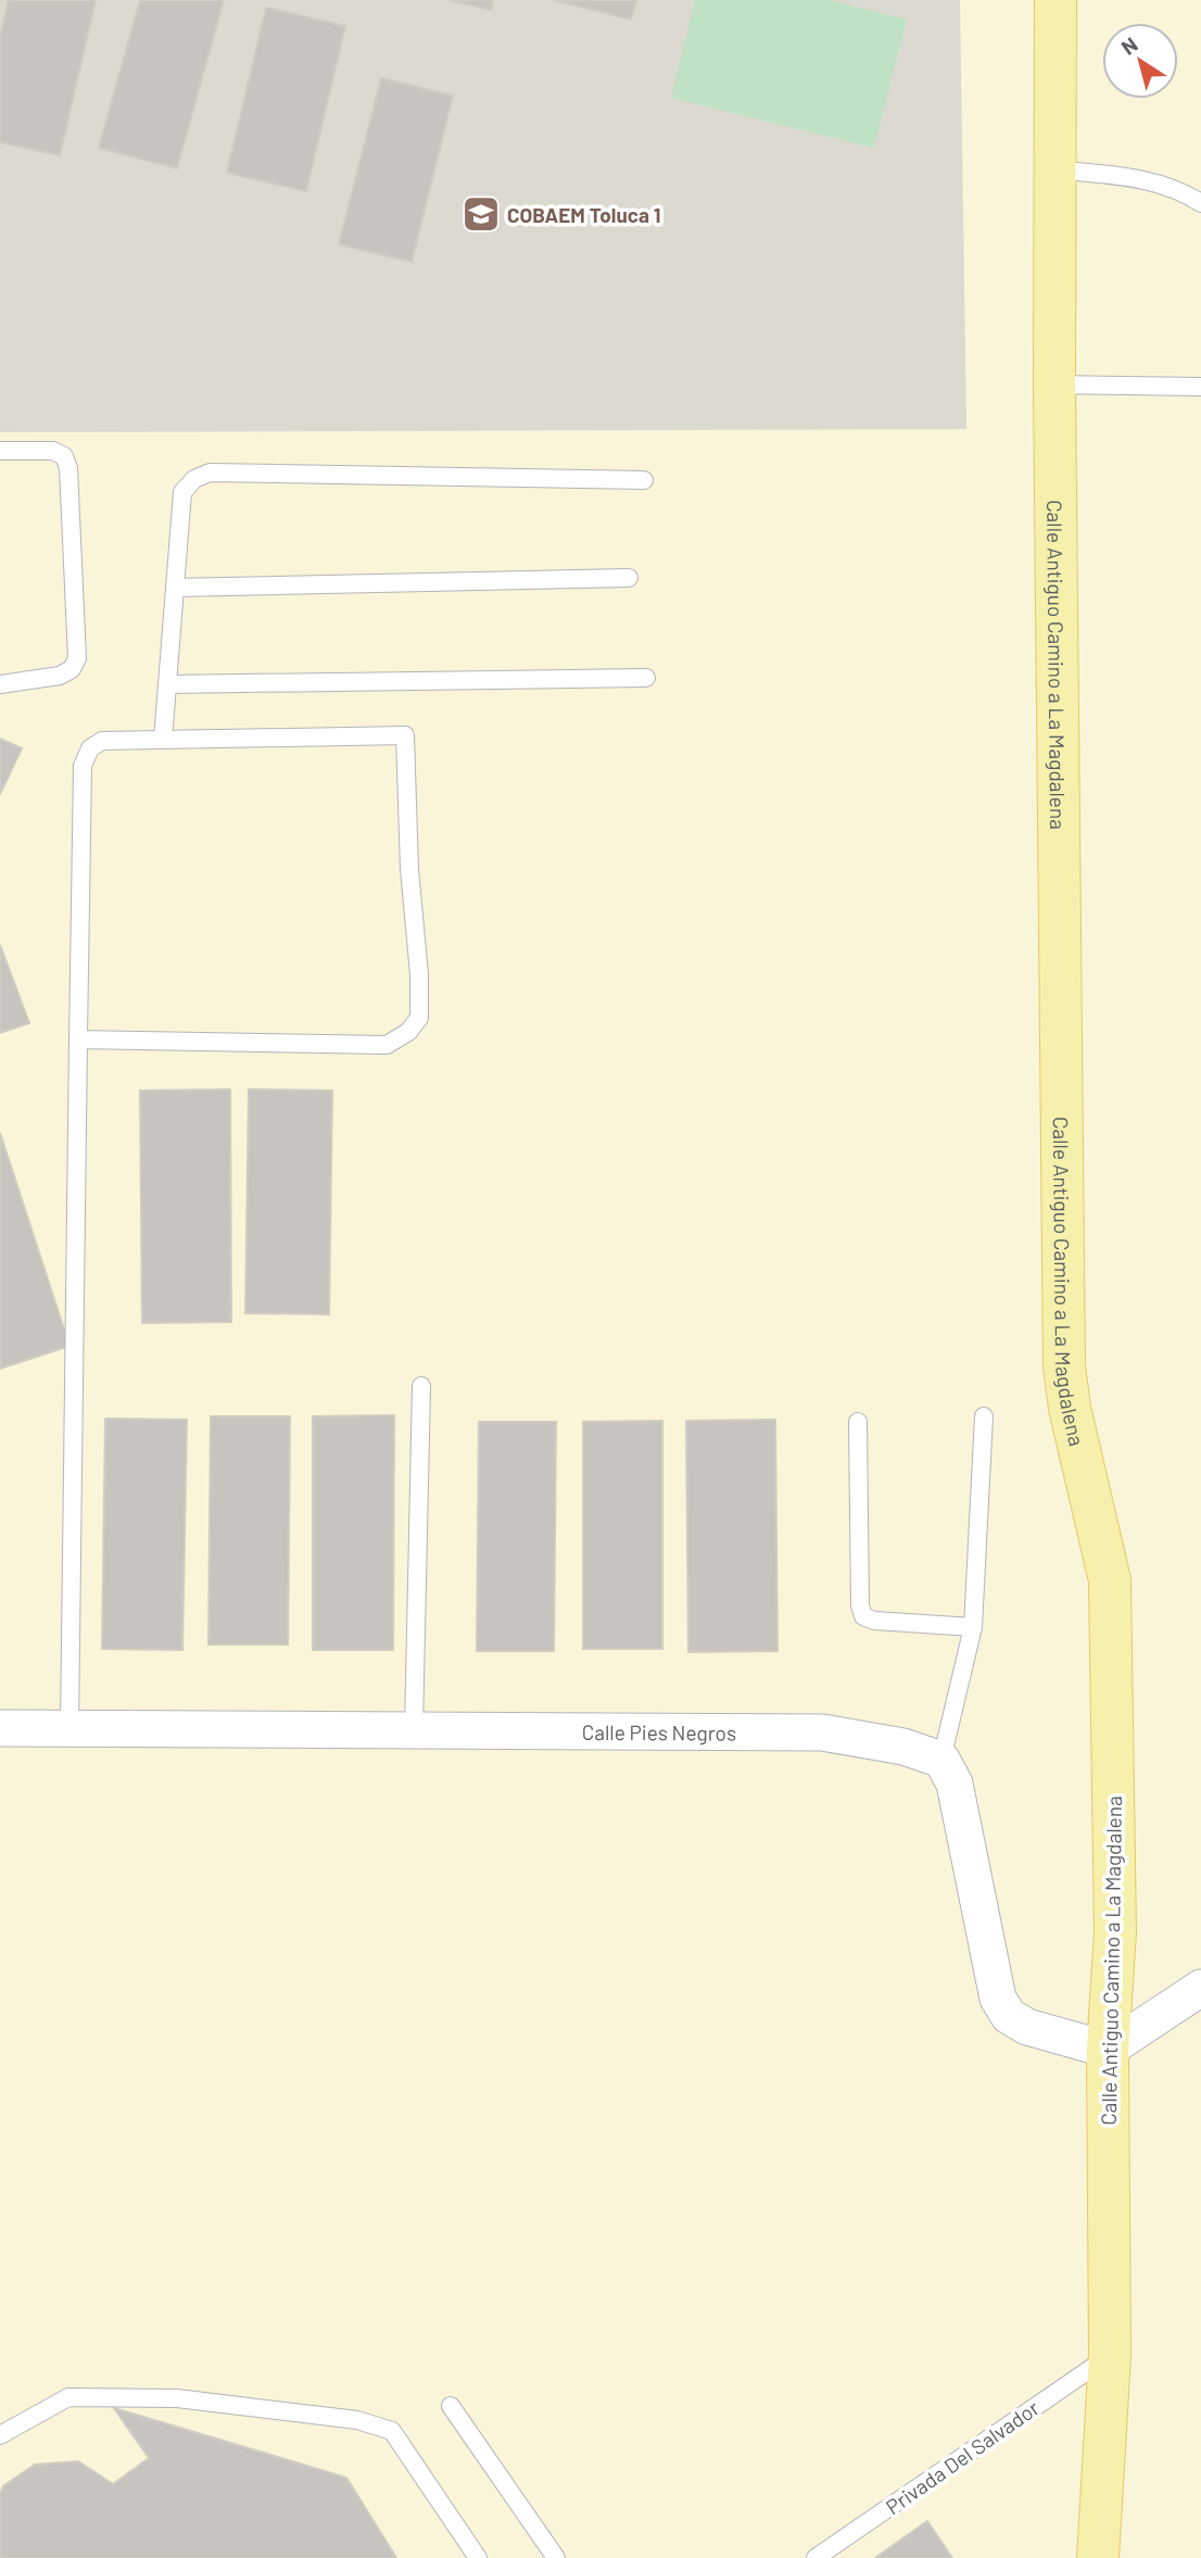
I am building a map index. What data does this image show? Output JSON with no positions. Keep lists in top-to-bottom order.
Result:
{
  "streets": {
    "main road": ["Calle Antiguo Camino a La Magdalena"],
    "street": ["Calle Pies Negros"],
    "lane": ["Privada Del Salvador"]
  },
  "crossings": [
    ["Calle Antiguo Camino a La Magdalena", "Privada Del Salvador"]
  ],
  "places": {
    "school or university": ["COBAEM Toluca 1"]
  },
  "north": "top left"
}
